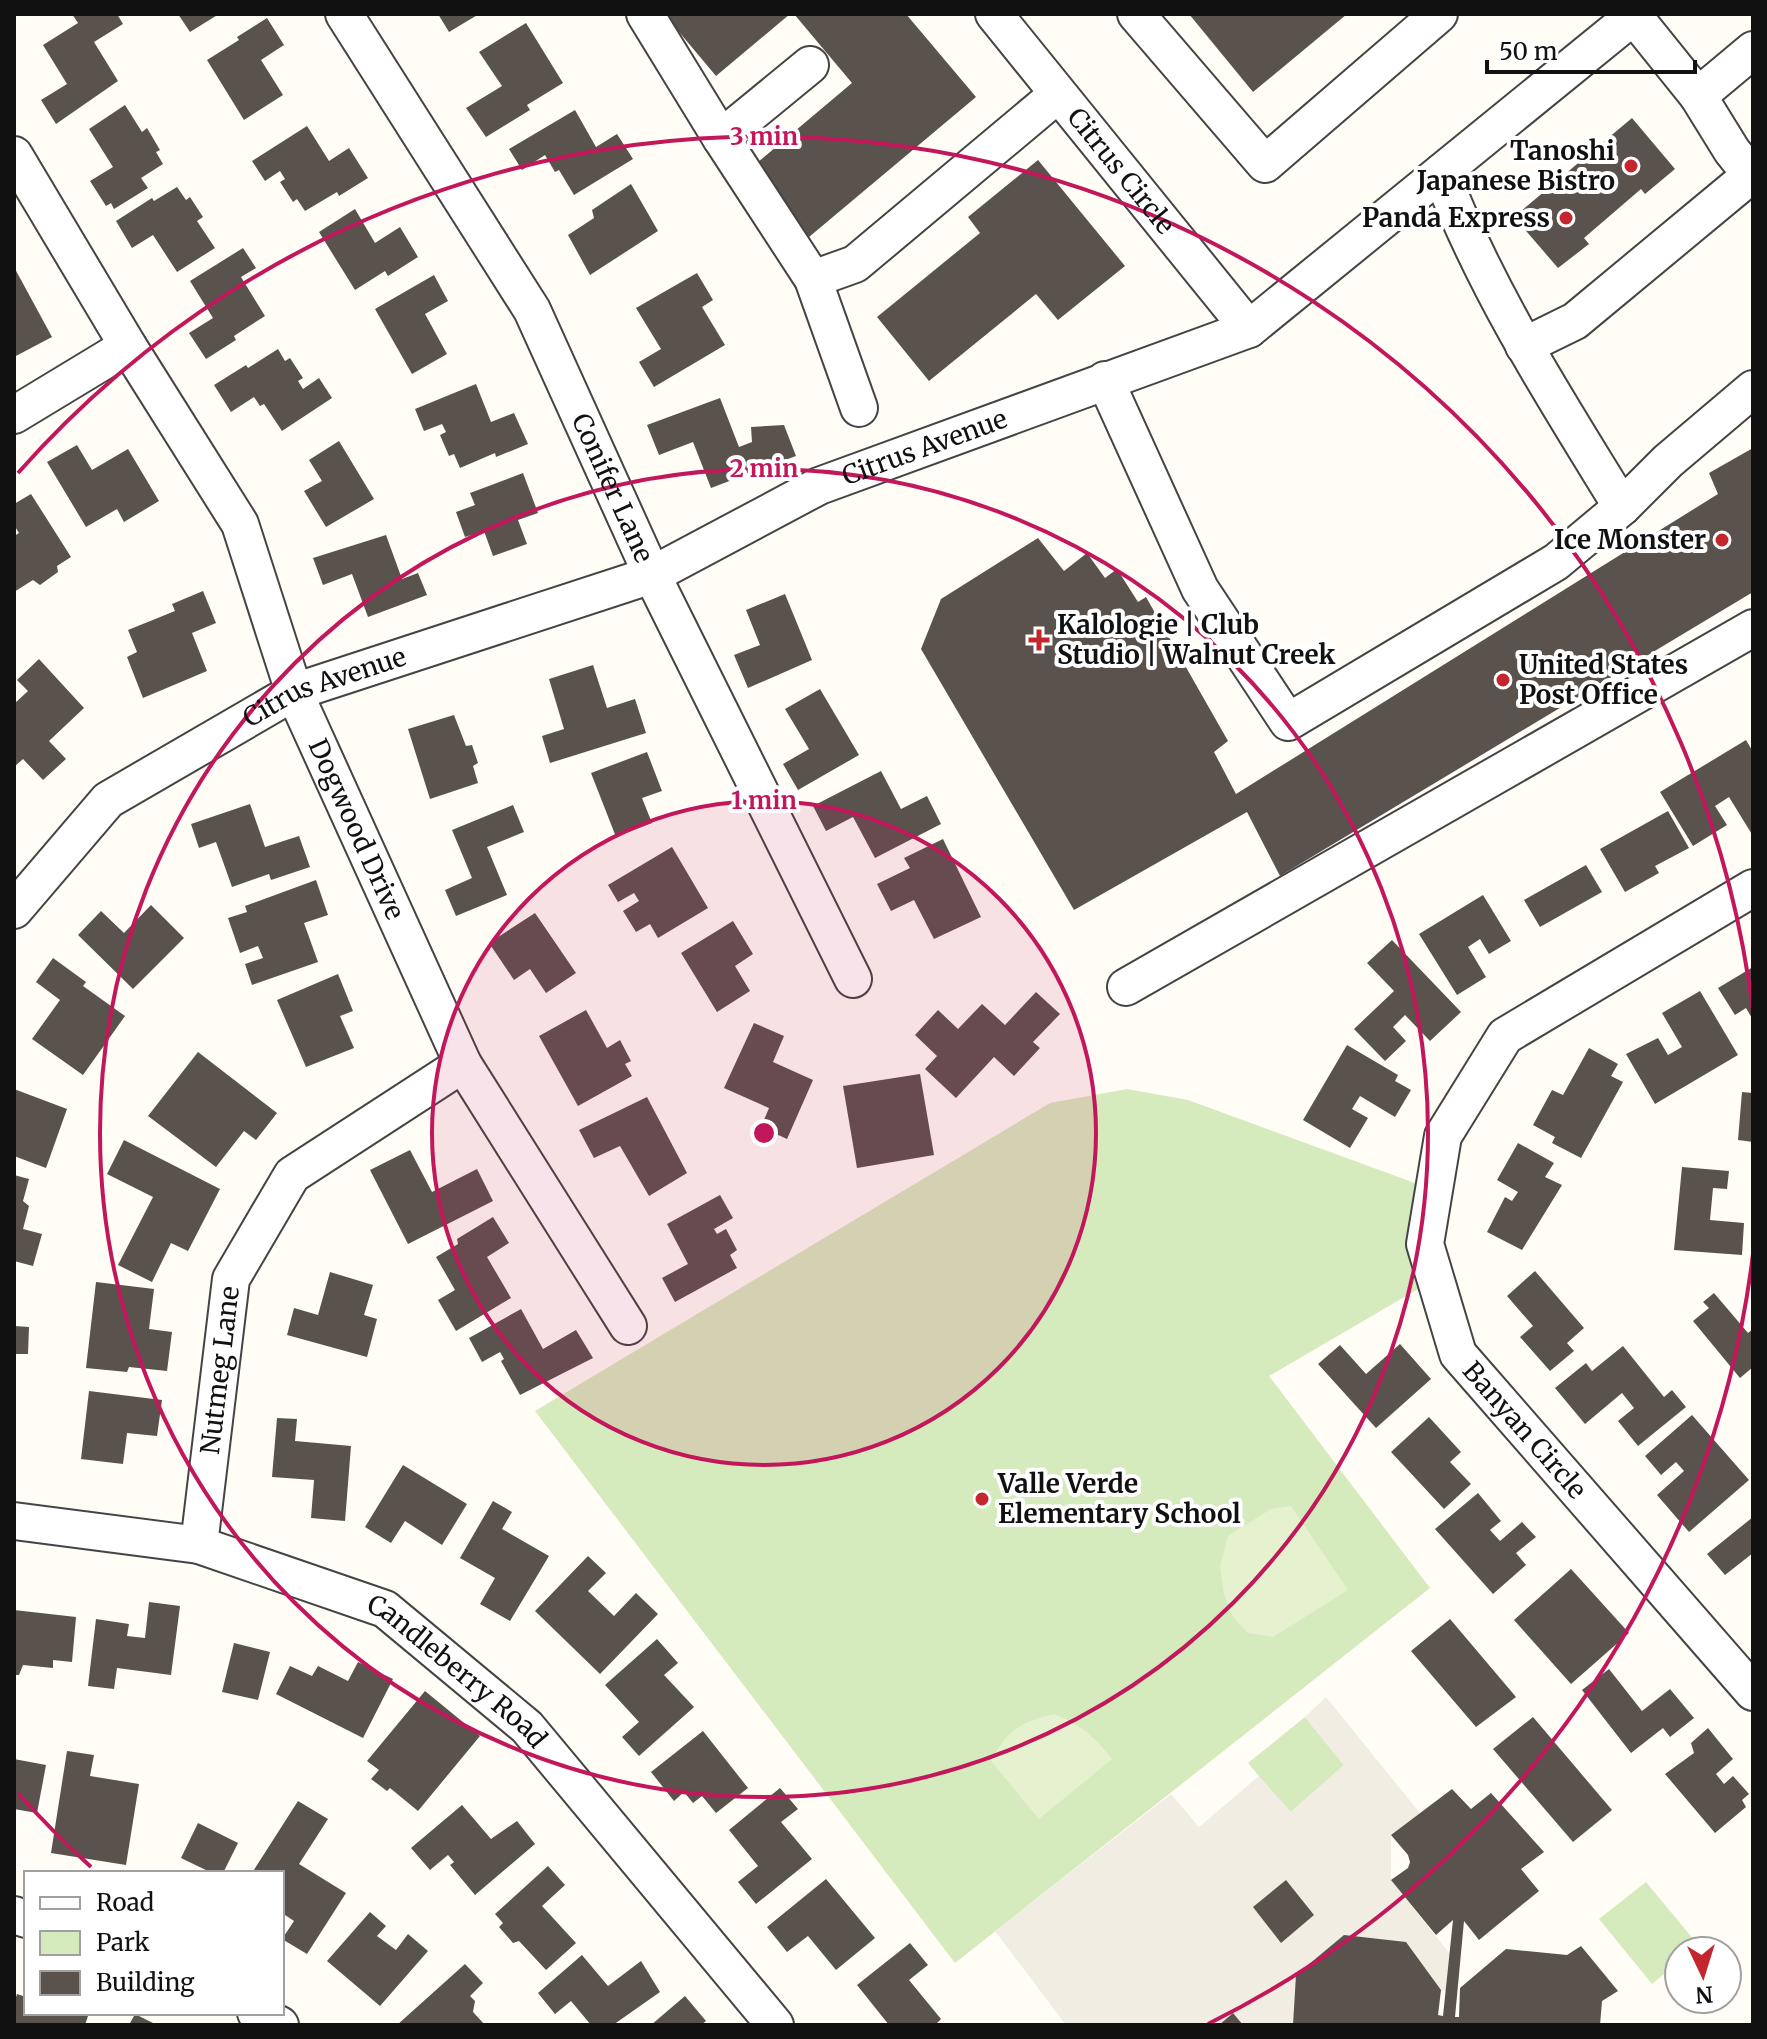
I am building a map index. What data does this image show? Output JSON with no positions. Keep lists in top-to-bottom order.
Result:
{
  "streets": {
    "street": [
      "Citrus Circle",
      "Citrus Avenue",
      "Conifer Lane",
      "Dogwood Drive",
      "Nutmeg Lane",
      "Banyan Circle",
      "Candleberry Road"
    ]
  },
  "crossings": [
    ["Citrus Circle", "Citrus Avenue"],
    ["Citrus Avenue", "Conifer Lane"],
    ["Citrus Avenue", "Dogwood Drive"],
    ["Dogwood Drive", "Nutmeg Lane"],
    ["Nutmeg Lane", "Candleberry Road"]
  ],
  "places": {
    "other": [
      "Tanoshi Japanese Bistro",
      "Panda Express",
      "Ice Monster",
      "United States Post Office",
      "Valle Verde Elementary School"
    ],
    "health": ["Kalologie | Club Studio | Walnut Creek"]
  },
  "legend": ["Road", "Park", "Building"],
  "scale_bar": "50 m",
  "north": "bottom",
  "rings": ["3 min", "2 min", "1 min"]
}
